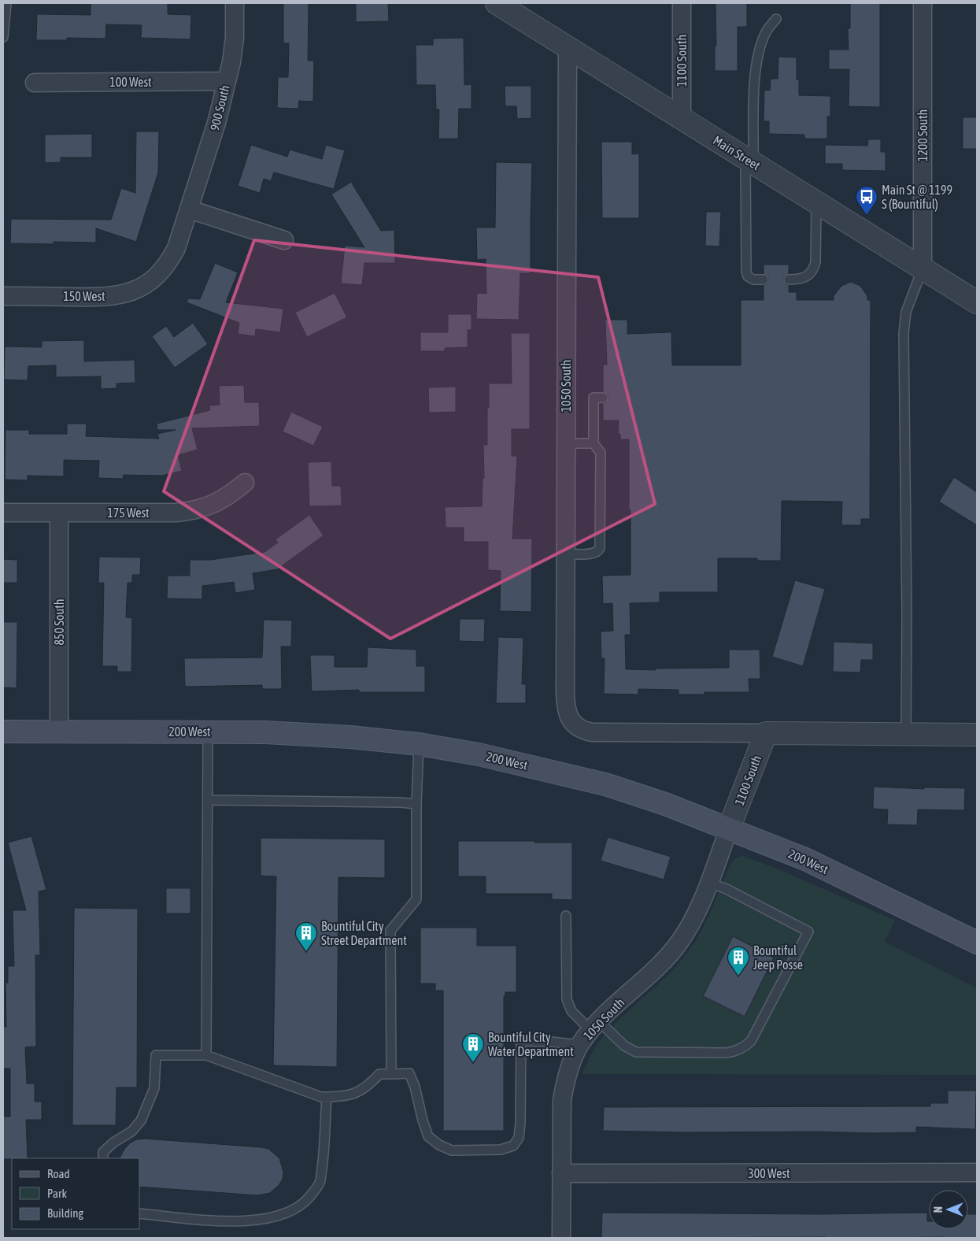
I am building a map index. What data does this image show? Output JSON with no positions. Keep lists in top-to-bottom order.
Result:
{
  "streets": {
    "main road": ["200 West"],
    "street": [
      "1100 South",
      "100 West",
      "900 South",
      "1200 South",
      "Main Street",
      "150 West",
      "1050 South",
      "175 West",
      "850 South",
      "300 West"
    ]
  },
  "crossings": [
    ["1100 South", "Main Street"],
    ["1100 South", "1050 South"],
    ["1100 South", "200 West"],
    ["100 West", "900 South"],
    ["900 South", "150 West"],
    ["1200 South", "Main Street"],
    ["Main Street", "1050 South"],
    ["1050 South", "200 West"],
    ["1050 South", "300 West"],
    ["175 West", "850 South"],
    ["850 South", "200 West"]
  ],
  "places": {
    "bus stop": ["Main St @ 1199 S (Bountiful)"],
    "building": ["Bountiful City Street Department", "Bountiful Jeep Posse", "Bountiful City Water Department"]
  },
  "legend": ["Road", "Park", "Building"],
  "north": "left"
}
